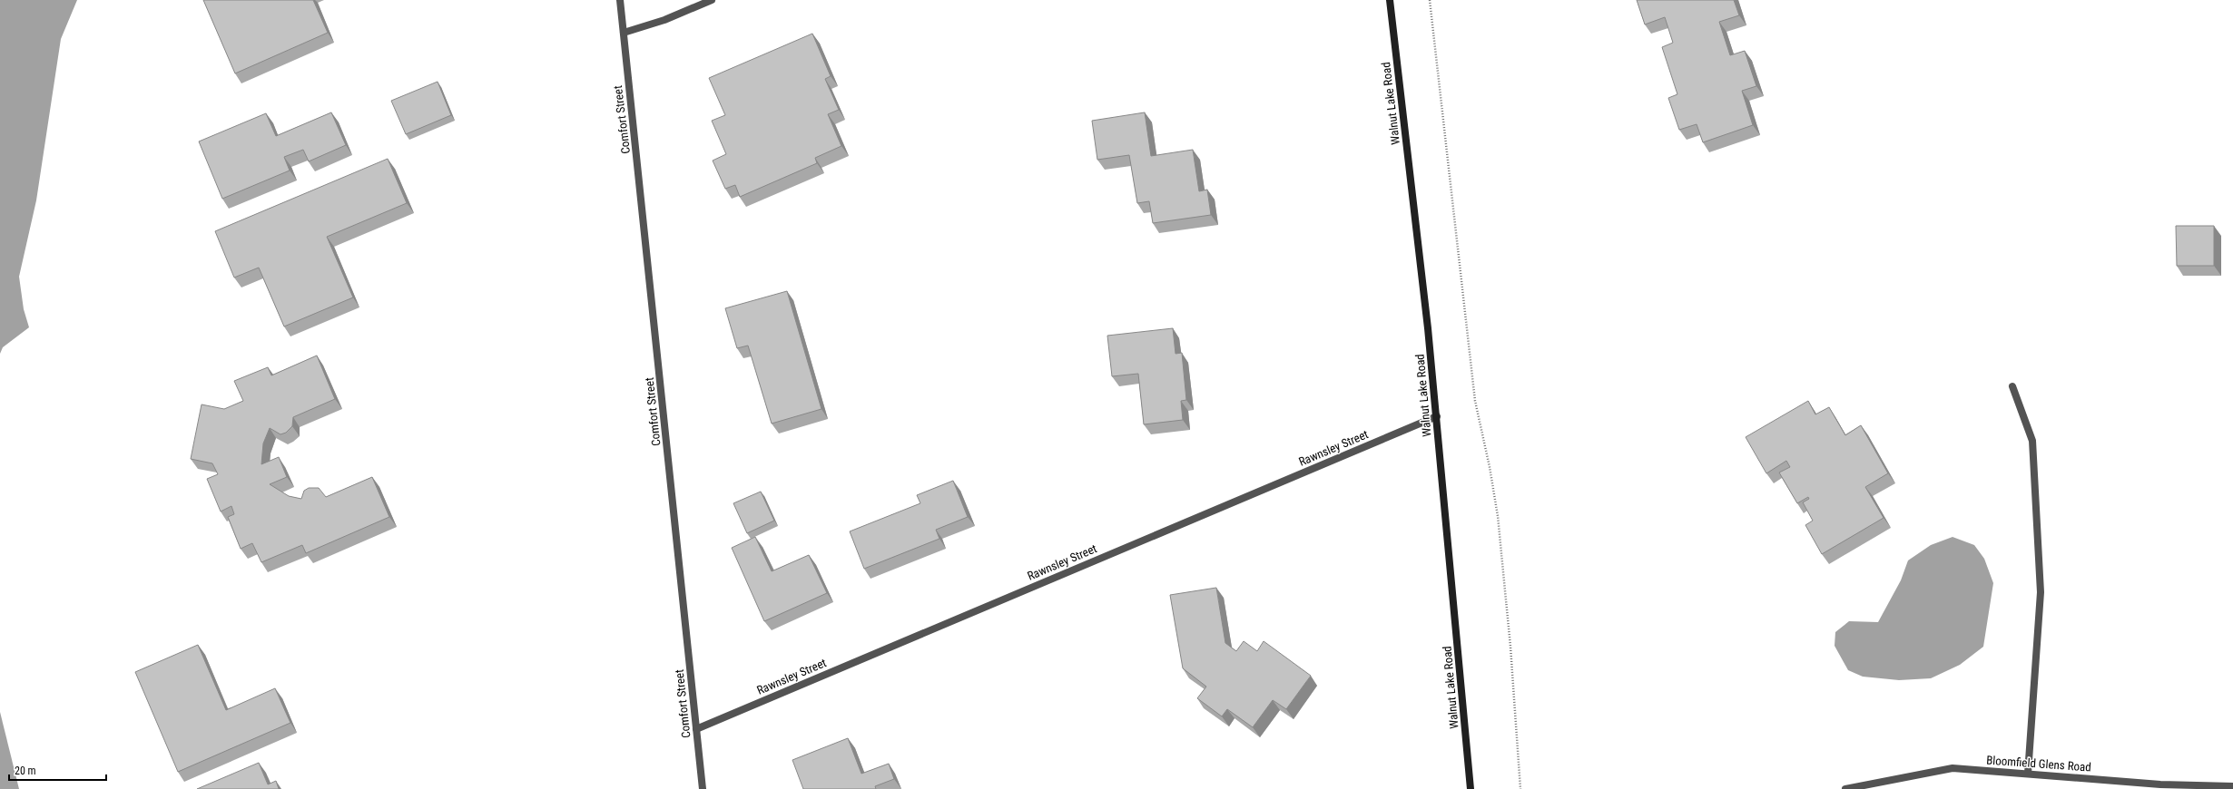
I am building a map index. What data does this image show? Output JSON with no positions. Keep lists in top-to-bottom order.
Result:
{
  "streets": {
    "street": [
      "Walnut Lake Road",
      "Comfort Street",
      "Rawnsley Street",
      "Bloomfield Glens Road"
    ]
  },
  "crossings": [
    ["Walnut Lake Road", "Rawnsley Street"],
    ["Comfort Street", "Rawnsley Street"]
  ],
  "scale_bar": "20 m"
}
